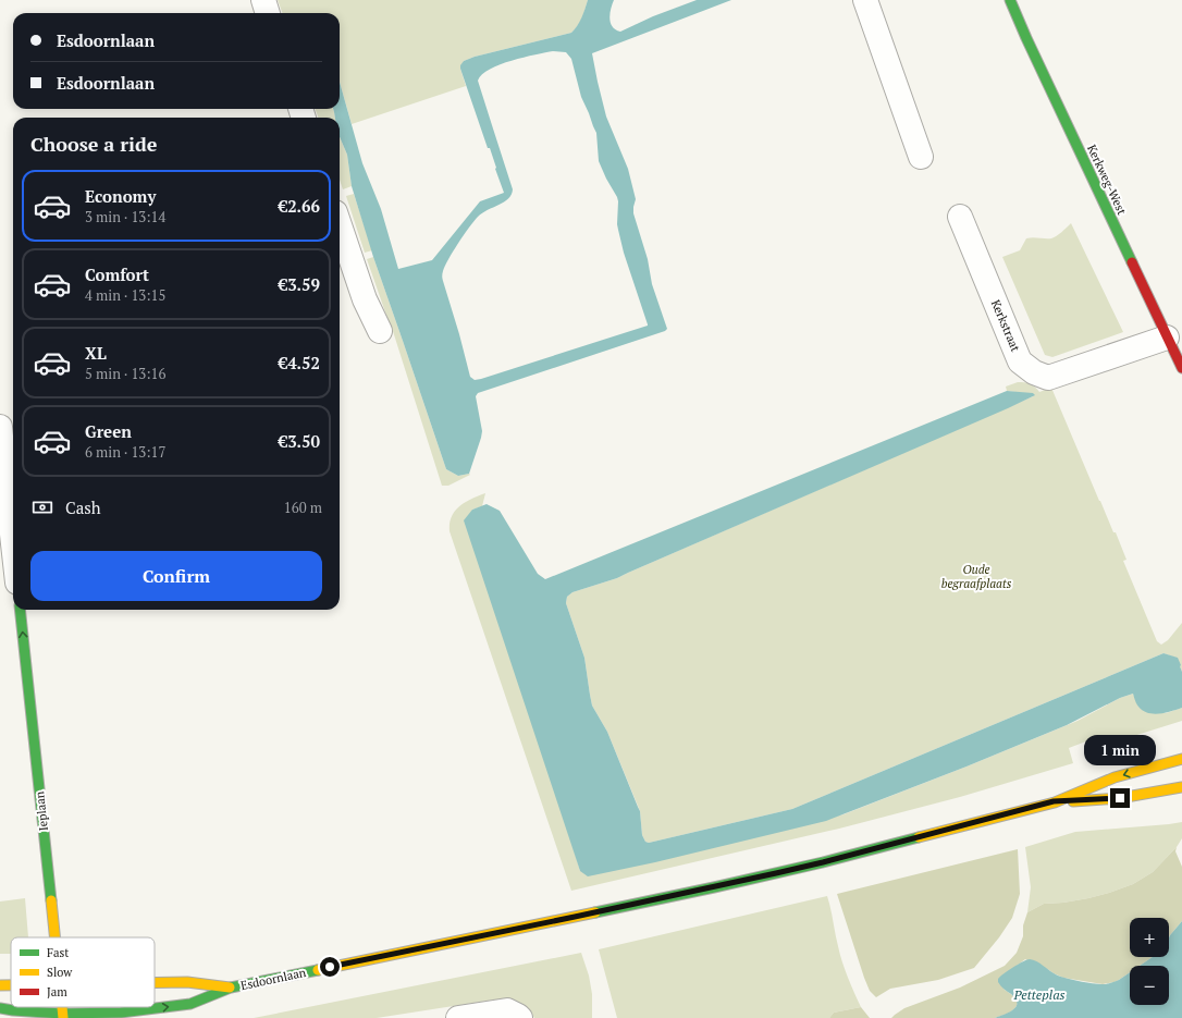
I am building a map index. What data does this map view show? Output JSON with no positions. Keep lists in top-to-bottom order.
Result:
{
  "streets": {
    "main road": ["Kerkweg-West", "Ieplaan", "Esdoornlaan"],
    "street": ["Kerkstraat"]
  },
  "crossings": [
    ["Kerkweg-West", "Kerkstraat"]
  ],
  "one_way": ["Ieplaan"],
  "water": ["Petteplas"],
  "parks": ["Oude begraafplaats"],
  "legend": ["Fast", "Slow", "Jam"],
  "page": {
    "banner": ["Esdoornlaan", "Esdoornlaan"],
    "heading": "Choose a ride",
    "list": [
      {
        "name": "Economy",
        "note": "3 min · 13:14",
        "value": "€2.66"
      },
      {
        "name": "Comfort",
        "note": "4 min · 13:15",
        "value": "€3.59"
      },
      {
        "name": "XL",
        "note": "5 min · 13:16",
        "value": "€4.52"
      },
      {
        "name": "Green",
        "note": "6 min · 13:17",
        "value": "€3.50"
      }
    ],
    "pay": ["Cash", "160 m"],
    "buttons": "Confirm",
    "bubble": "1 min",
    "map_buttons": ["+", "−"]
  }
}
